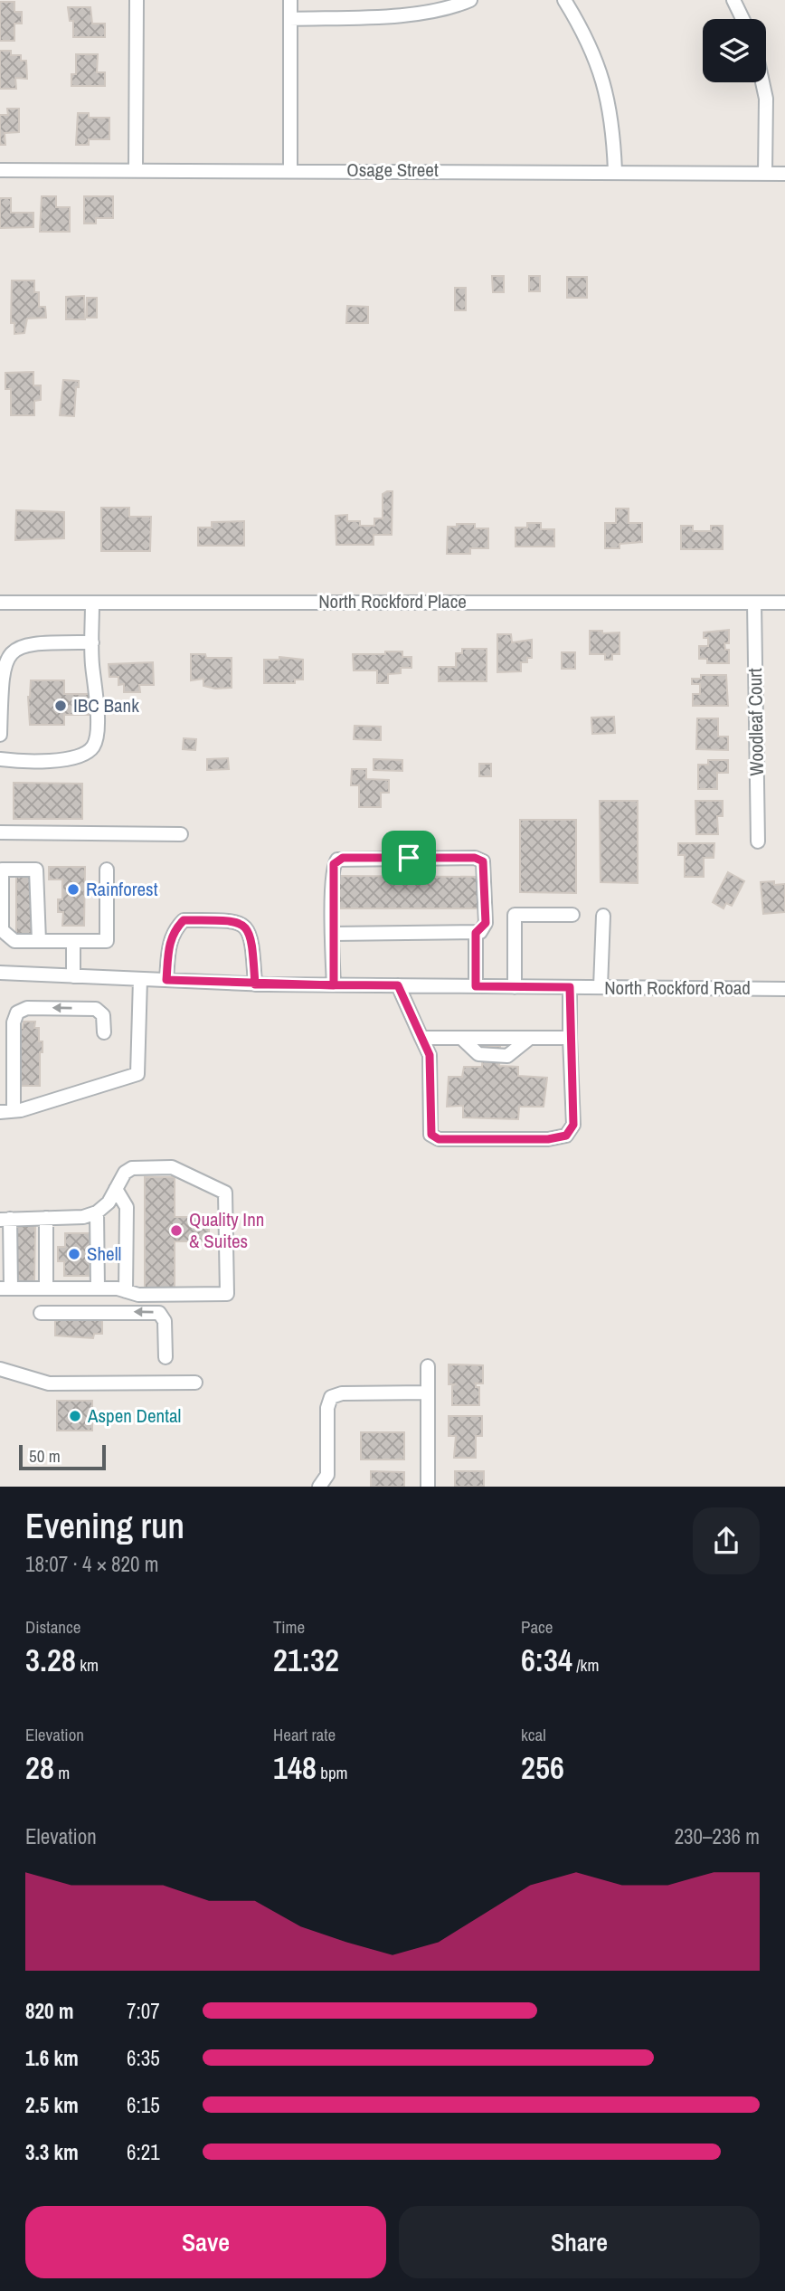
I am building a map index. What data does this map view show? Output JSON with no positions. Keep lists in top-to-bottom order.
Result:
{
  "streets": {
    "street": [
      "Osage Street",
      "North Rockford Place",
      "Woodleaf Court",
      "North Rockford Road"
    ]
  },
  "crossings": [
    ["North Rockford Place", "Woodleaf Court"]
  ],
  "places": [
    "IBC Bank",
    "Rainforest",
    "Quality Inn & Suites",
    "Shell",
    "Aspen Dental"
  ],
  "scale_bar": "50 m",
  "page": {
    "scale": "50 m",
    "heading": ["Evening run", "18:07 · 4 × 820 m"],
    "stats": [
      ["Distance", "3.28 km"],
      ["Time", "21:32"],
      ["Pace", "6:34 /km"],
      ["Elevation", "28 m"],
      ["Heart rate", "148 bpm"],
      ["kcal", "256"]
    ],
    "chart": ["Elevation", "230–236 m"],
    "list": [
      {
        "name": "820 m",
        "note": "7:07"
      },
      {
        "name": "1.6 km",
        "note": "6:35"
      },
      {
        "name": "2.5 km",
        "note": "6:15"
      },
      {
        "name": "3.3 km",
        "note": "6:21"
      }
    ],
    "buttons": ["Save", "Share"]
  }
}
